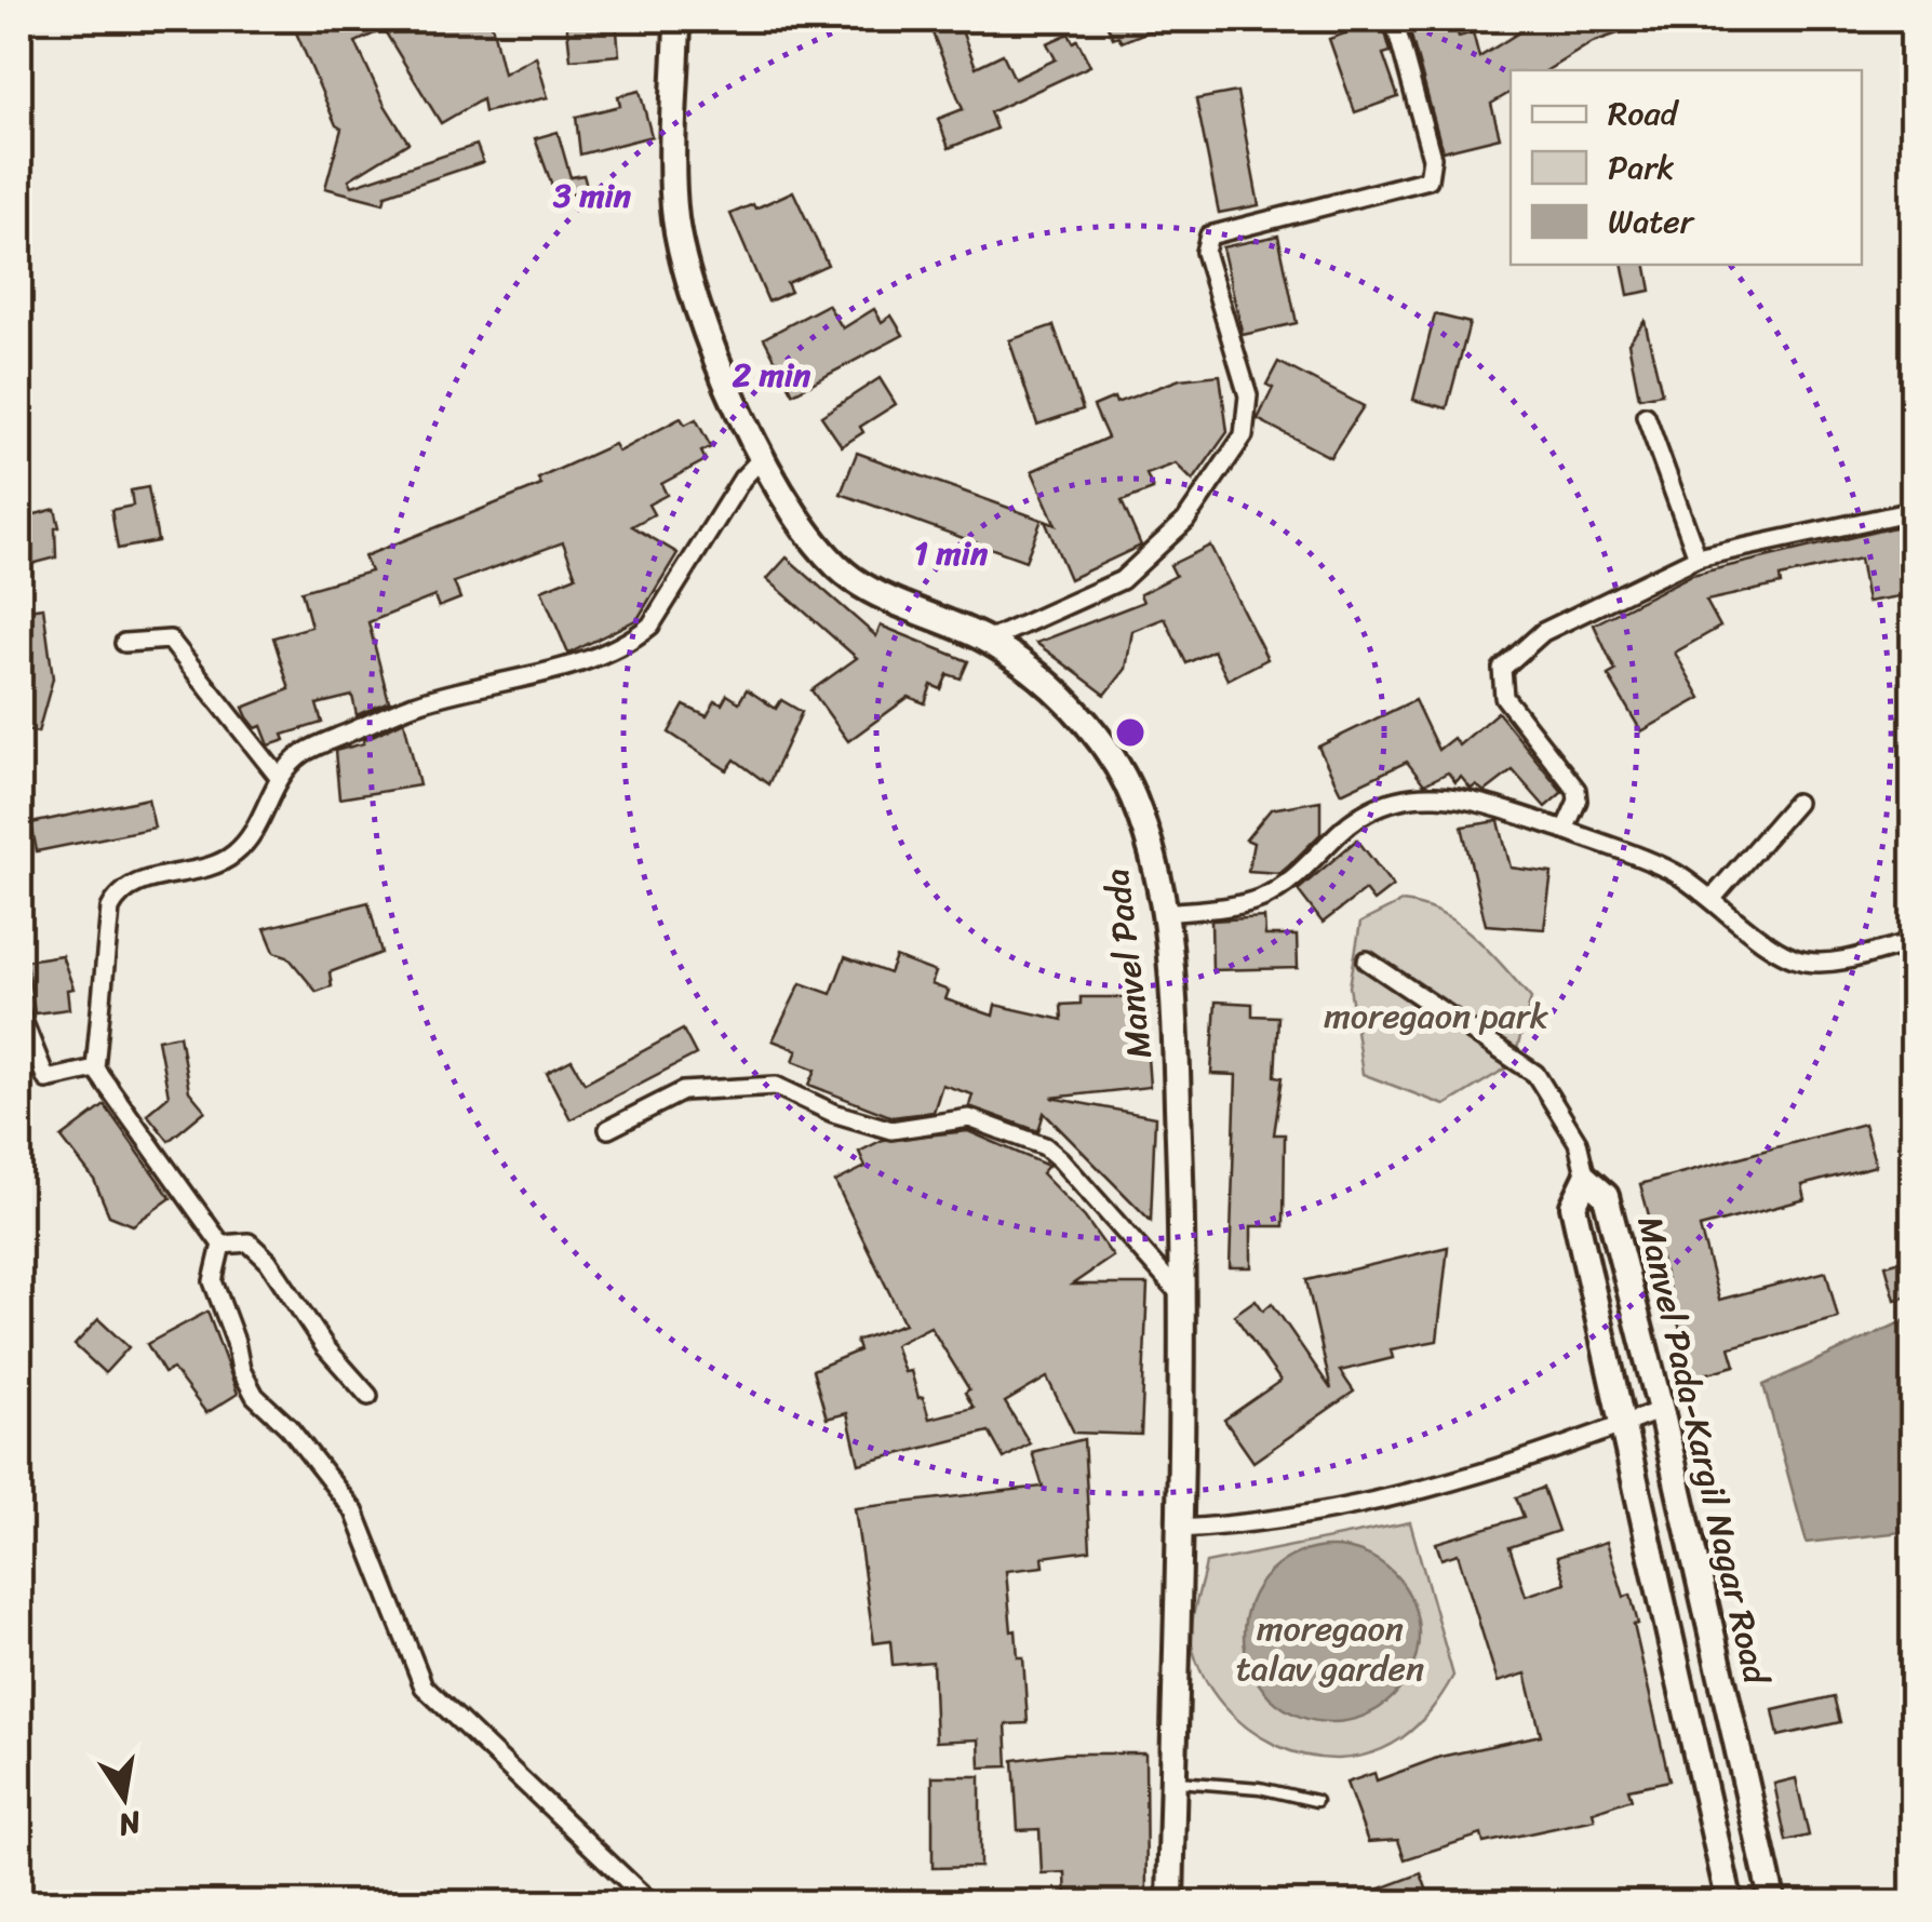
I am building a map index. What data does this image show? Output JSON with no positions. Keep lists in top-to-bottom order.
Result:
{
  "streets": {
    "main road": ["Manvel Pada", "Manvel Pada-Kargil Nagar Road"]
  },
  "parks": ["moregaon park", "moregaon talav garden"],
  "legend": ["Road", "Park", "Water"],
  "north": "bottom",
  "rings": ["3 min", "2 min", "1 min"]
}
